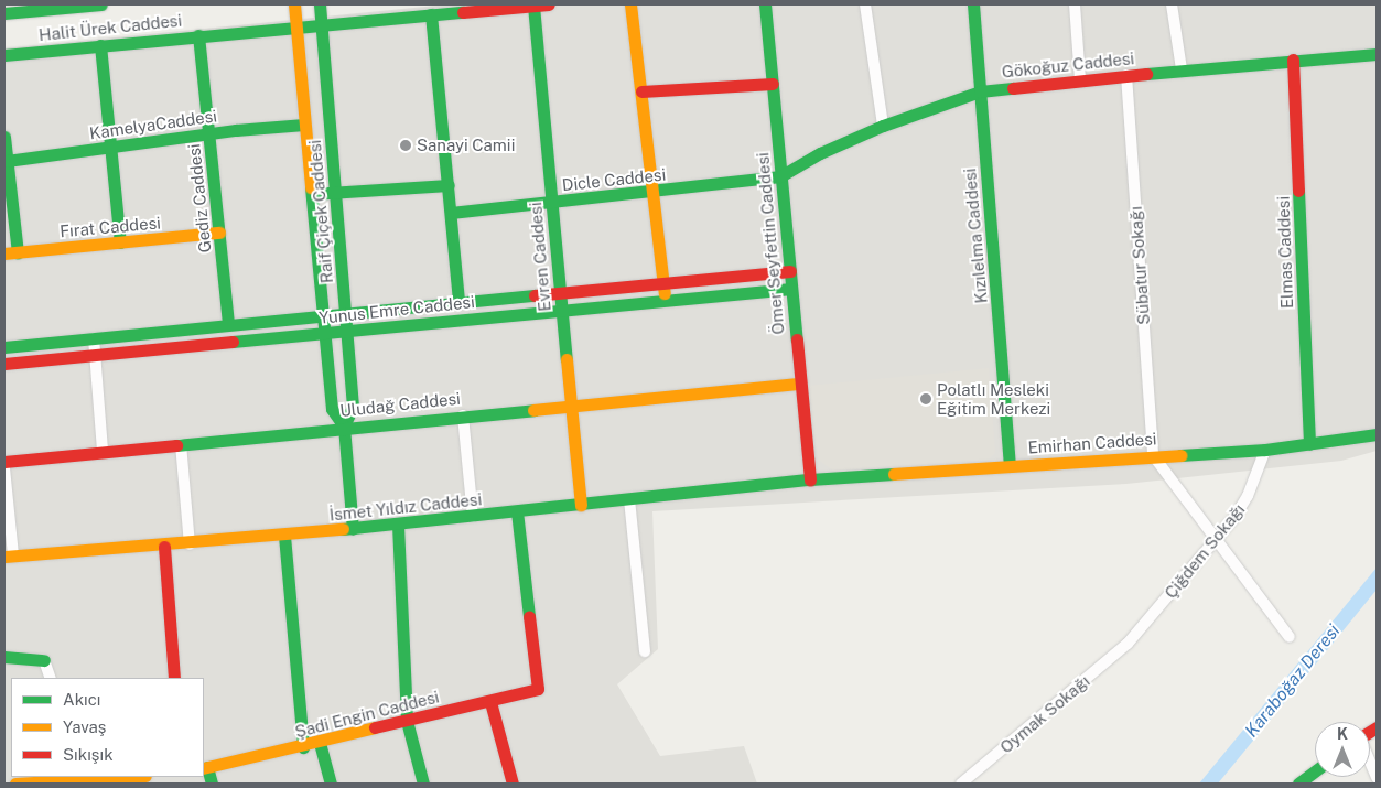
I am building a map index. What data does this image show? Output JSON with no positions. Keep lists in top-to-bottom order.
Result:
{
  "streets": {
    "main road": [
      "Halit Ürek Caddesi",
      "Gökoğuz Caddesi",
      "KamelyaCaddesi",
      "Dicle Caddesi",
      "Gediz Caddesi",
      "Raif Çiçek Caddesi",
      "Fırat Caddesi",
      "Kızılelma Caddesi",
      "Ömer Seyfettin Caddesi",
      "Elmas Caddesi",
      "Evren Caddesi",
      "Yunus Emre Caddesi",
      "Uludağ Caddesi",
      "Emirhan Caddesi",
      "İsmet Yıldız Caddesi",
      "Şadi Engin Caddesi"
    ],
    "street": ["Sübatur Sokağı", "Çiğdem Sokağı", "Oymak Sokağı"]
  },
  "crossings": [
    ["Halit Ürek Caddesi", "Gediz Caddesi"],
    ["Halit Ürek Caddesi", "Raif Çiçek Caddesi"],
    ["Halit Ürek Caddesi", "Evren Caddesi"],
    ["Gökoğuz Caddesi", "Dicle Caddesi"],
    ["Gökoğuz Caddesi", "Kızılelma Caddesi"],
    ["Gökoğuz Caddesi", "Ömer Seyfettin Caddesi"],
    ["Gökoğuz Caddesi", "Elmas Caddesi"],
    ["Gökoğuz Caddesi", "Sübatur Sokağı"],
    ["KamelyaCaddesi", "Gediz Caddesi"],
    ["KamelyaCaddesi", "Raif Çiçek Caddesi"],
    ["Dicle Caddesi", "Ömer Seyfettin Caddesi"],
    ["Dicle Caddesi", "Evren Caddesi"],
    ["Gediz Caddesi", "Fırat Caddesi"],
    ["Gediz Caddesi", "Yunus Emre Caddesi"],
    ["Raif Çiçek Caddesi", "Yunus Emre Caddesi"],
    ["Raif Çiçek Caddesi", "Uludağ Caddesi"],
    ["Raif Çiçek Caddesi", "İsmet Yıldız Caddesi"],
    ["Kızılelma Caddesi", "Emirhan Caddesi"],
    ["Ömer Seyfettin Caddesi", "Yunus Emre Caddesi"],
    ["Ömer Seyfettin Caddesi", "Uludağ Caddesi"],
    ["Ömer Seyfettin Caddesi", "Emirhan Caddesi"],
    ["Ömer Seyfettin Caddesi", "İsmet Yıldız Caddesi"],
    ["Elmas Caddesi", "Emirhan Caddesi"],
    ["Evren Caddesi", "Yunus Emre Caddesi"],
    ["Evren Caddesi", "Uludağ Caddesi"],
    ["Evren Caddesi", "İsmet Yıldız Caddesi"],
    ["Sübatur Sokağı", "Emirhan Caddesi"],
    ["Emirhan Caddesi", "İsmet Yıldız Caddesi"],
    ["Emirhan Caddesi", "Çiğdem Sokağı"],
    ["İsmet Yıldız Caddesi", "Şadi Engin Caddesi"],
    ["Çiğdem Sokağı", "Oymak Sokağı"]
  ],
  "water": ["Karaboğaz Deresi"],
  "places": ["Sanayi Camii", "Polatlı Mesleki Eğitim Merkezi"],
  "legend": ["Akıcı", "Yavaş", "Sıkışık"],
  "north": "top"
}
